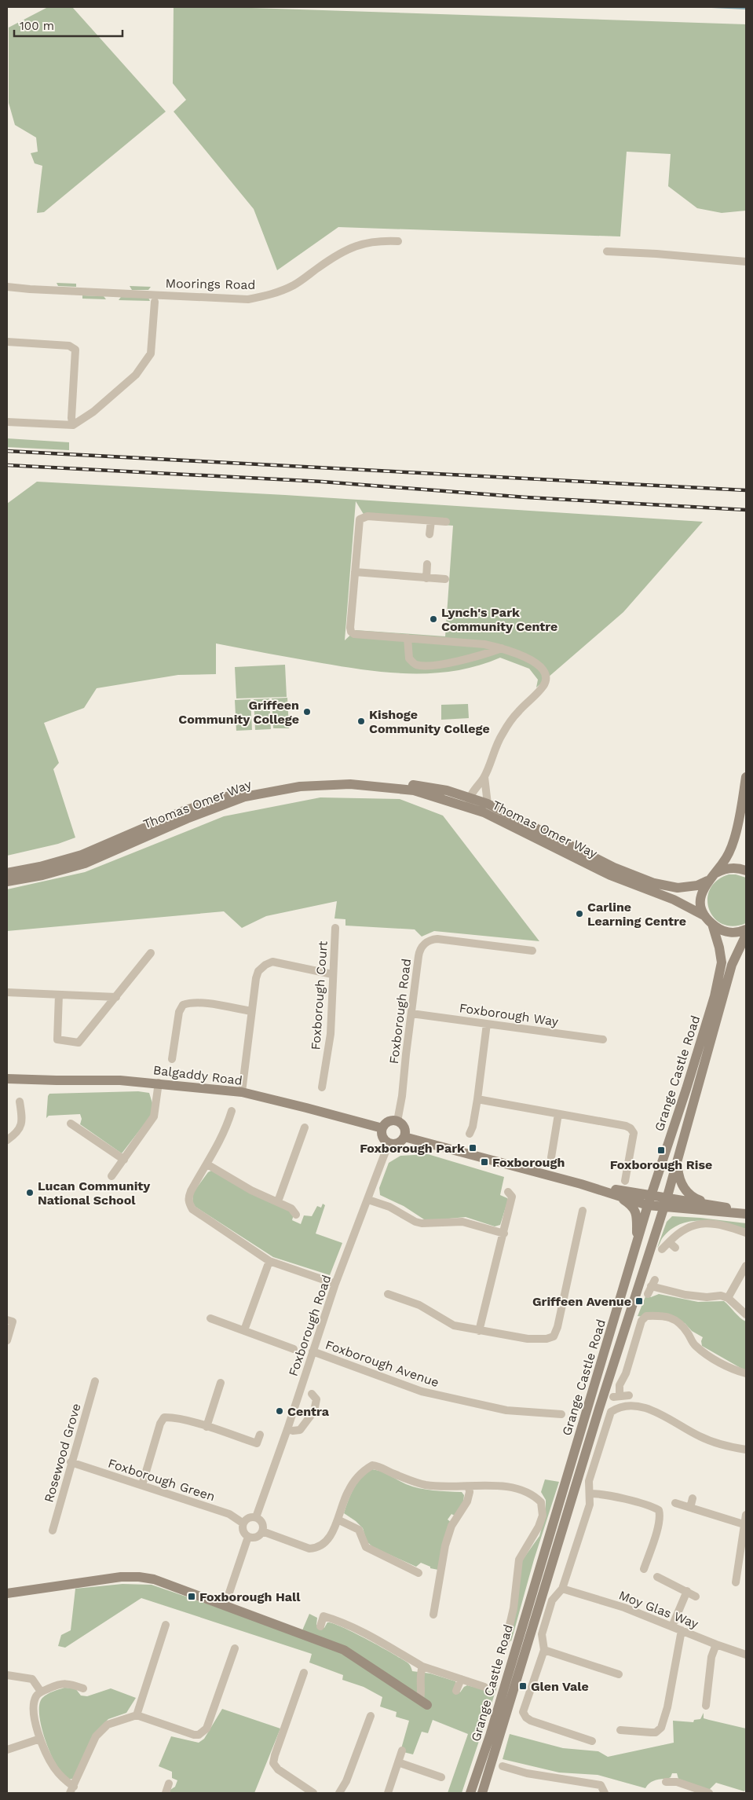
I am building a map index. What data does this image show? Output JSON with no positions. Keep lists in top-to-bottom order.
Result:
{
  "streets": {
    "street": [
      "Moorings Road",
      "Thomas Omer Way",
      "Foxborough Court",
      "Foxborough Road",
      "Foxborough Way",
      "Grange Castle Road",
      "Balgaddy Road",
      "Foxborough Avenue",
      "Rosewood Grove",
      "Foxborough Green",
      "Moy Glas Way"
    ]
  },
  "crossings": [
    ["Thomas Omer Way", "Grange Castle Road"],
    ["Foxborough Road", "Foxborough Way"],
    ["Foxborough Road", "Balgaddy Road"],
    ["Foxborough Road", "Foxborough Avenue"],
    ["Foxborough Road", "Foxborough Green"],
    ["Rosewood Grove", "Foxborough Green"]
  ],
  "places": {
    "other": [
      "Lynch's Park Community Centre",
      "Griffeen Community College",
      "Kishoge Community College",
      "Carline Learning Centre",
      "Lucan Community National School",
      "Centra"
    ],
    "transit": [
      "Foxborough Park",
      "Foxborough Rise",
      "Foxborough",
      "Griffeen Avenue",
      "Foxborough Hall",
      "Glen Vale"
    ]
  },
  "scale_bar": "100 m"
}
